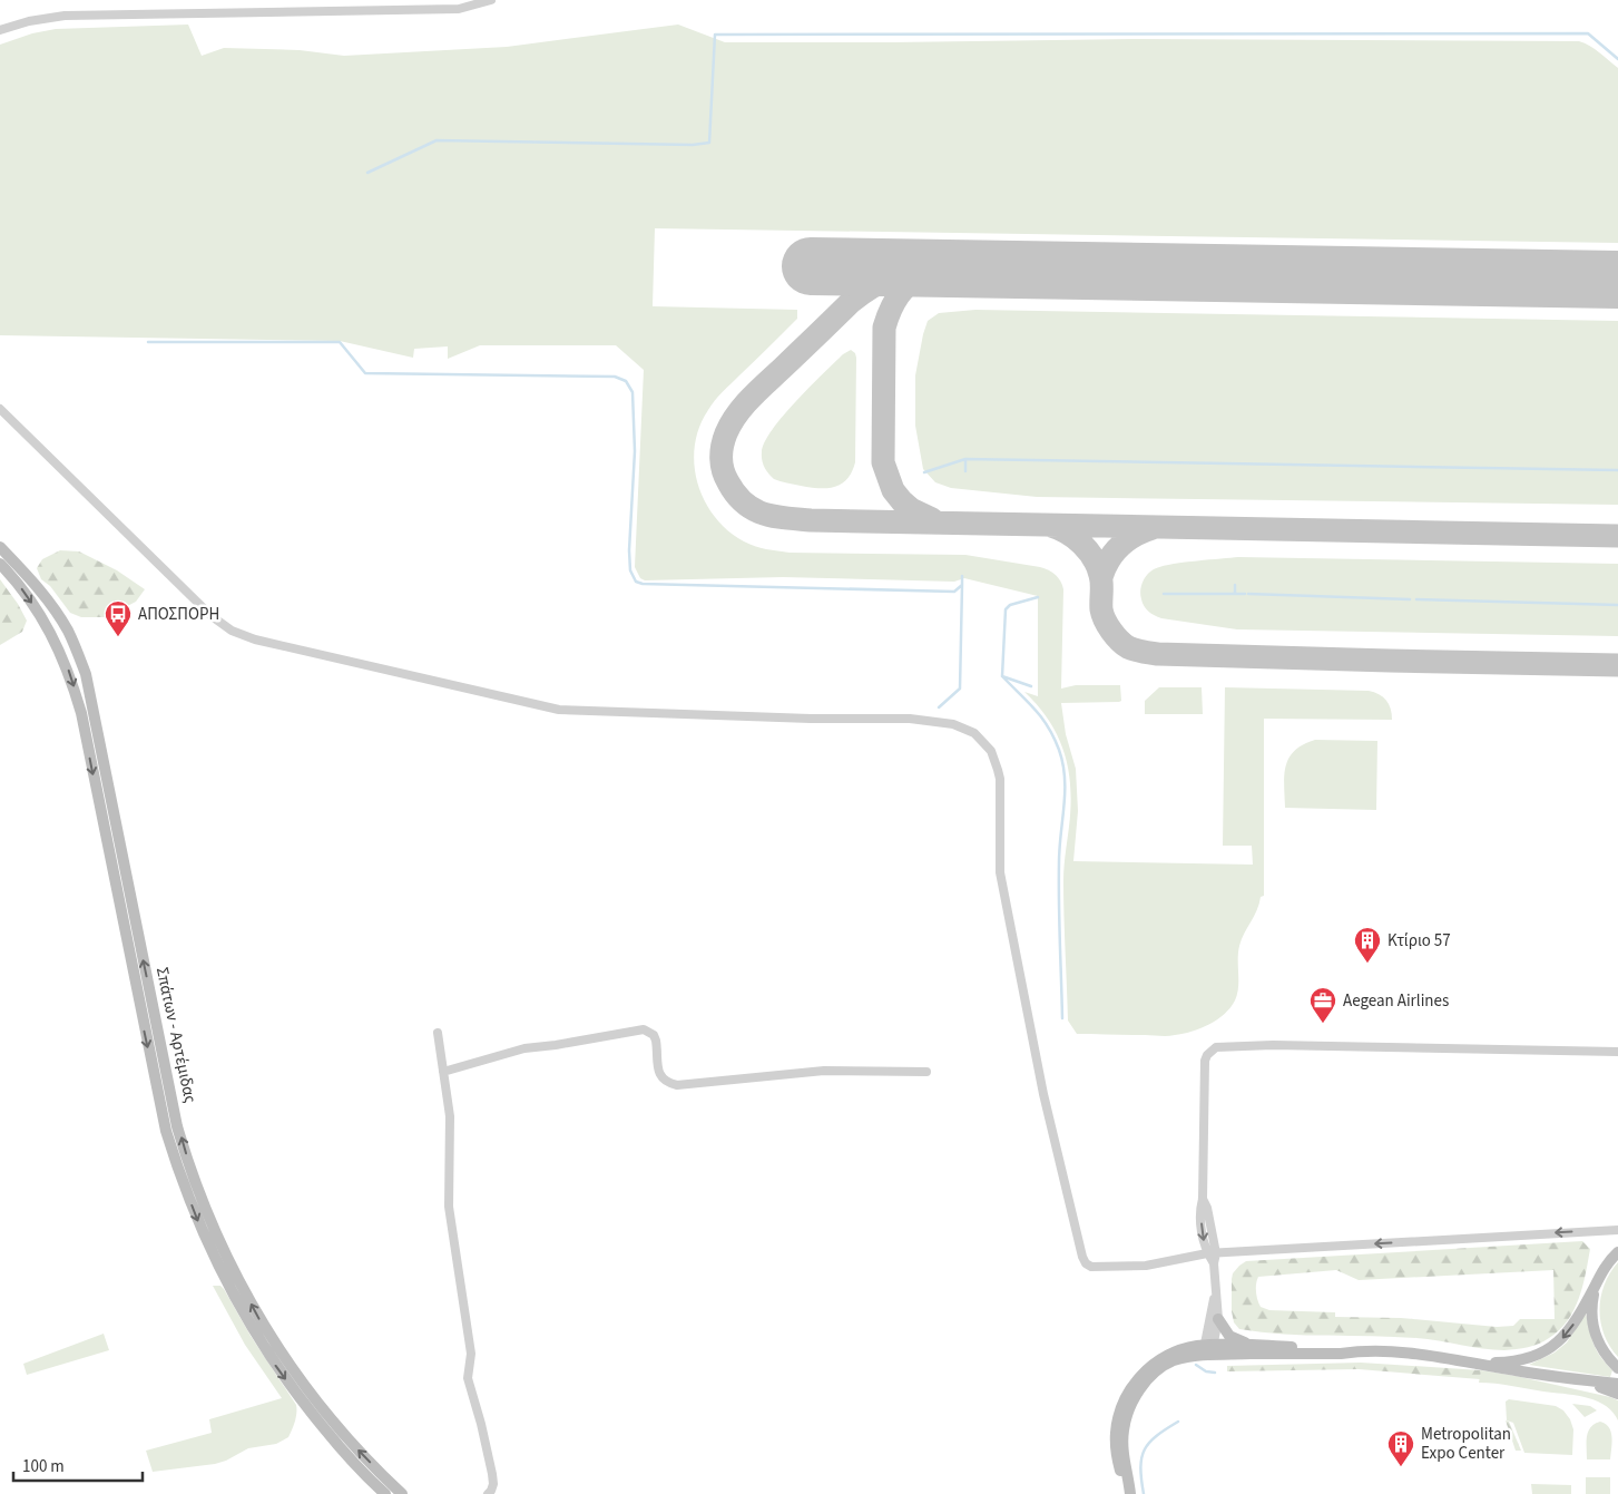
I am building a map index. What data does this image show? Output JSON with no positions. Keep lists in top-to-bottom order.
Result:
{
  "streets": {
    "main road": ["Σπάτων - Αρτέμιδας"]
  },
  "places": {
    "bus stop": ["ΑΠΟΣΠΟΡΗ"],
    "building": ["Κτίριο 57", "Metropolitan Expo Center"],
    "office": ["Aegean Airlines"]
  },
  "scale_bar": "100 m"
}
